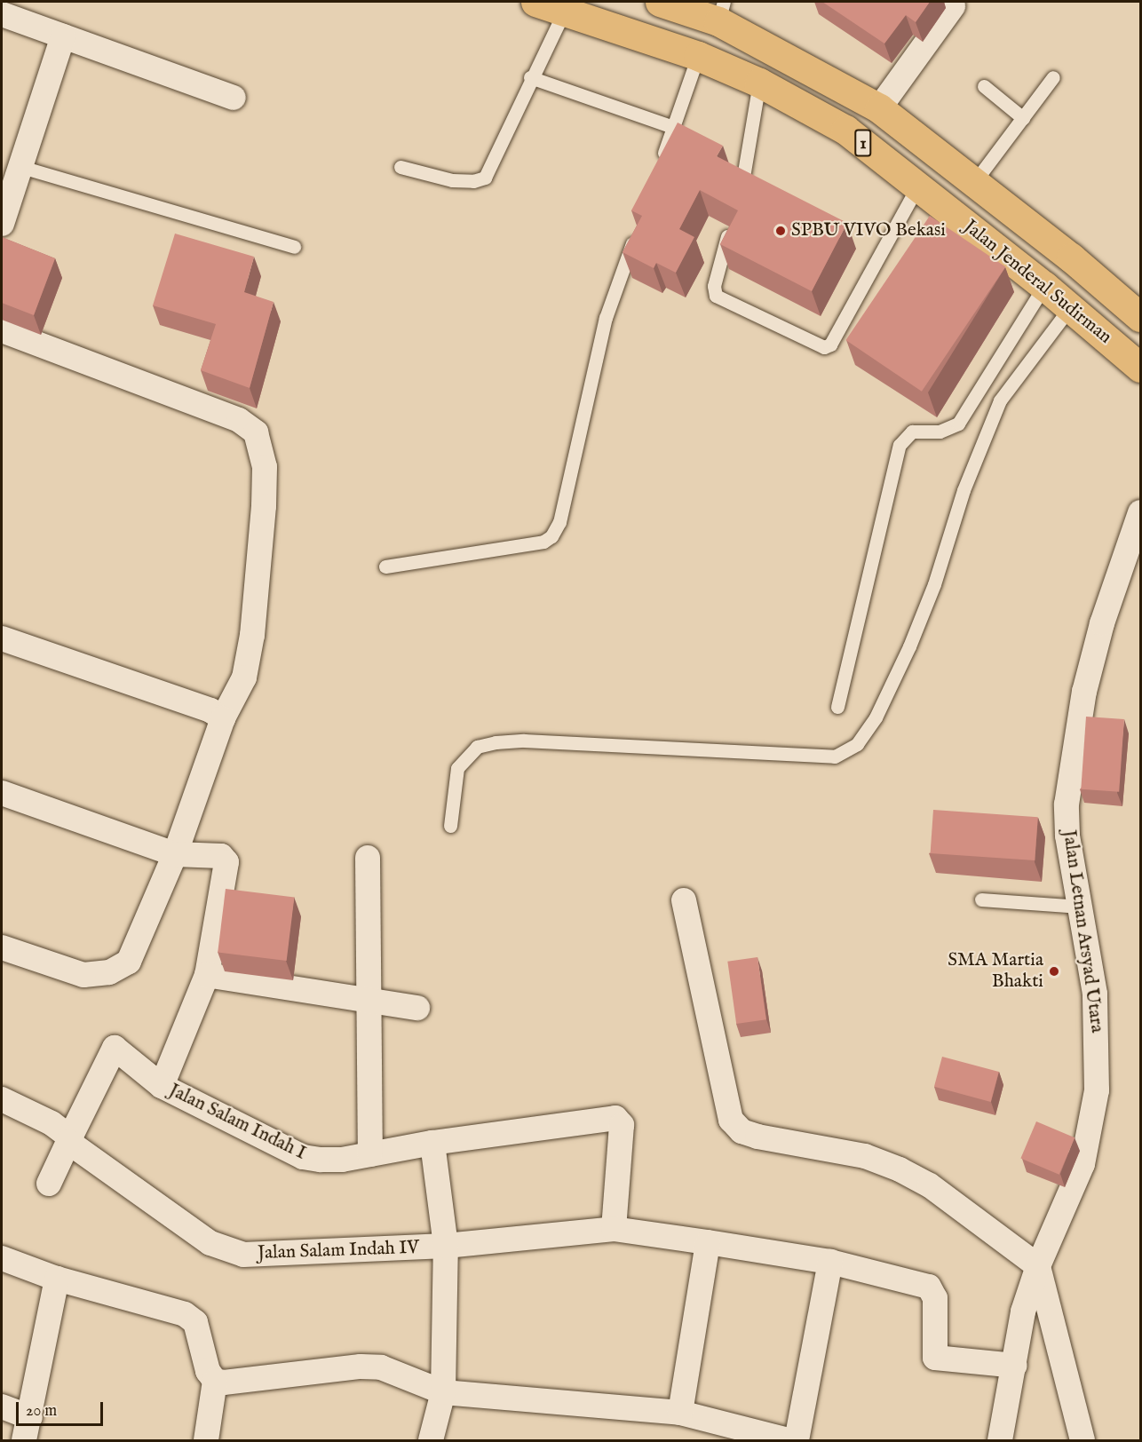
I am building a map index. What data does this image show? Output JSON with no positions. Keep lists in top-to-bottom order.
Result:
{
  "streets": {
    "highway": ["1", "Jalan Jenderal Sudirman"],
    "street": ["Jalan Letnan Arsyad Utara", "Jalan Salam Indah I", "Jalan Salam Indah IV"]
  },
  "crossings": [
    ["Jalan Letnan Arsyad Utara", "Jalan Salam Indah IV"],
    ["Jalan Salam Indah I", "Jalan Salam Indah IV"]
  ],
  "places": ["SPBU VIVO Bekasi", "SMA Martia Bhakti"],
  "scale_bar": "20 m"
}
